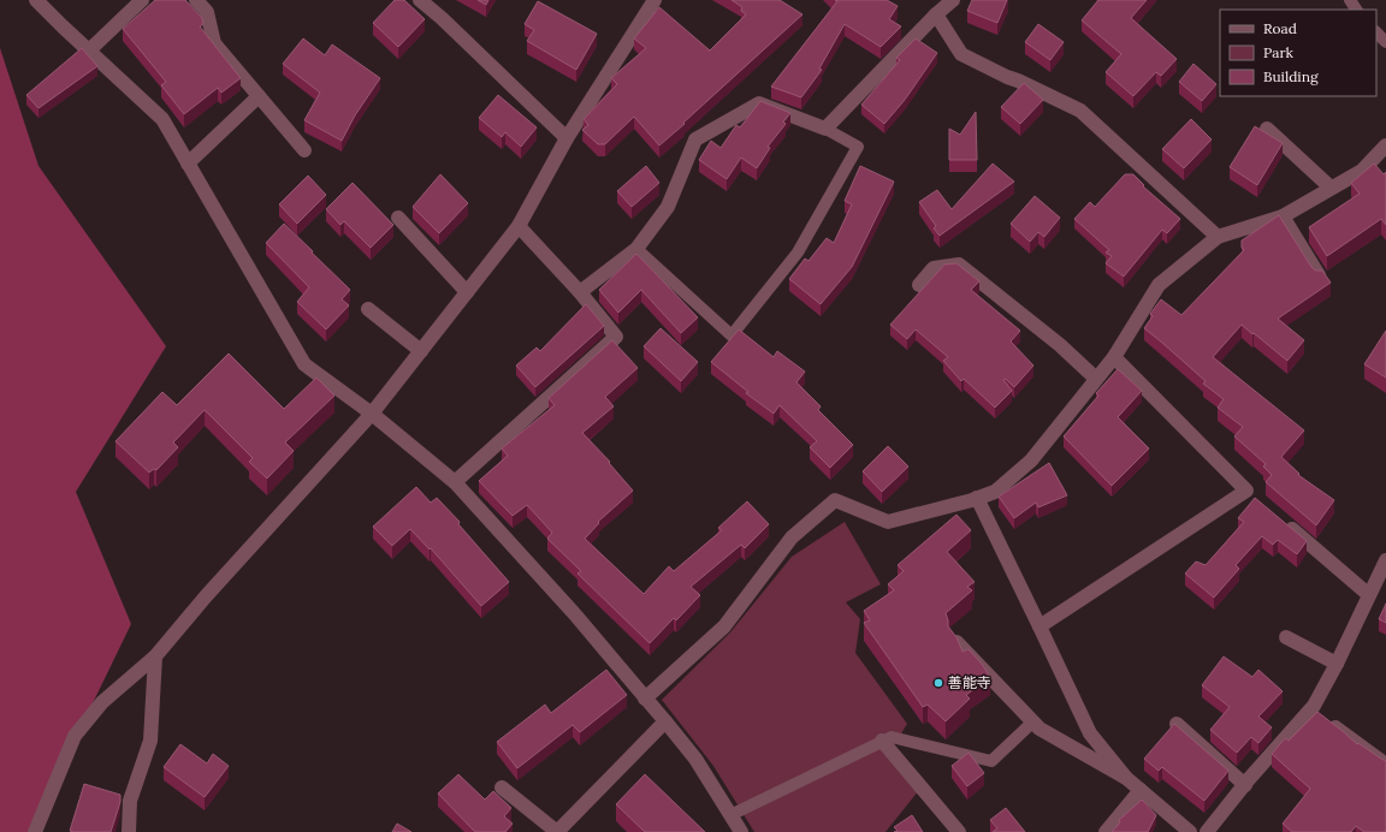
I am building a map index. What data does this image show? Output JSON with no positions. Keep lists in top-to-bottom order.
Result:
{
  "places": ["善能寺"],
  "legend": ["Road", "Park", "Building"]
}
